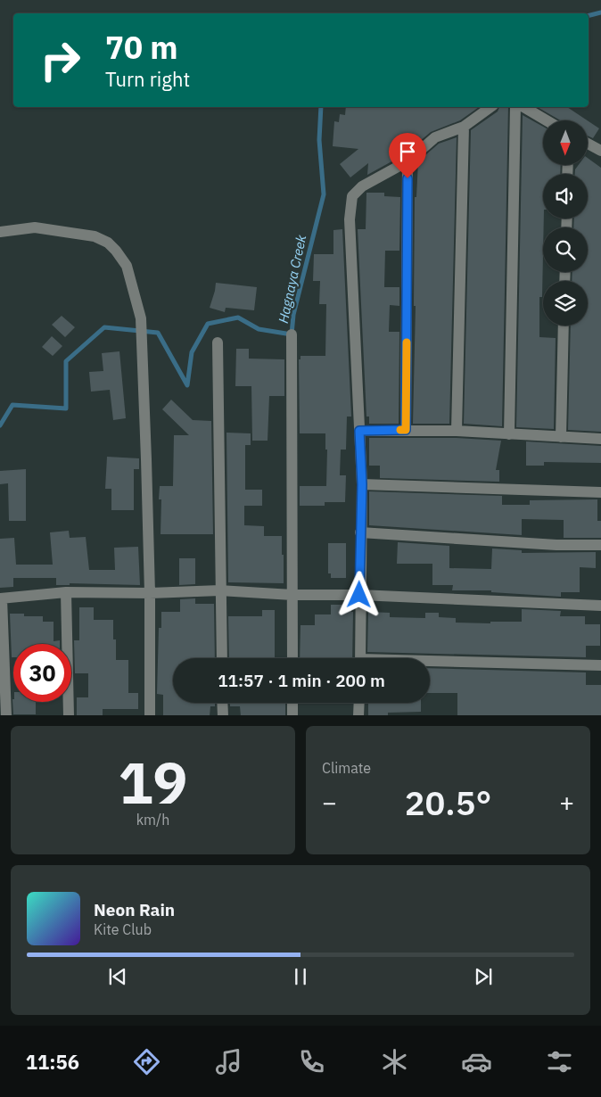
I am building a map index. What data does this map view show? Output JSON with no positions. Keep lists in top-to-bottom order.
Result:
{
  "water": ["Hagnaya Creek"],
  "north": "bottom",
  "page": {
    "turn": ["70 m", "Turn right"],
    "limit": "30",
    "trip": "11:57 · 1 min · 200 m",
    "tile": [
      ["19", "km/h"],
      "Climate"
    ],
    "heat": ["−", "20.5°", "+"],
    "song": ["Neon Rain", "Kite Club"],
    "tabs": "11:56"
  }
}
